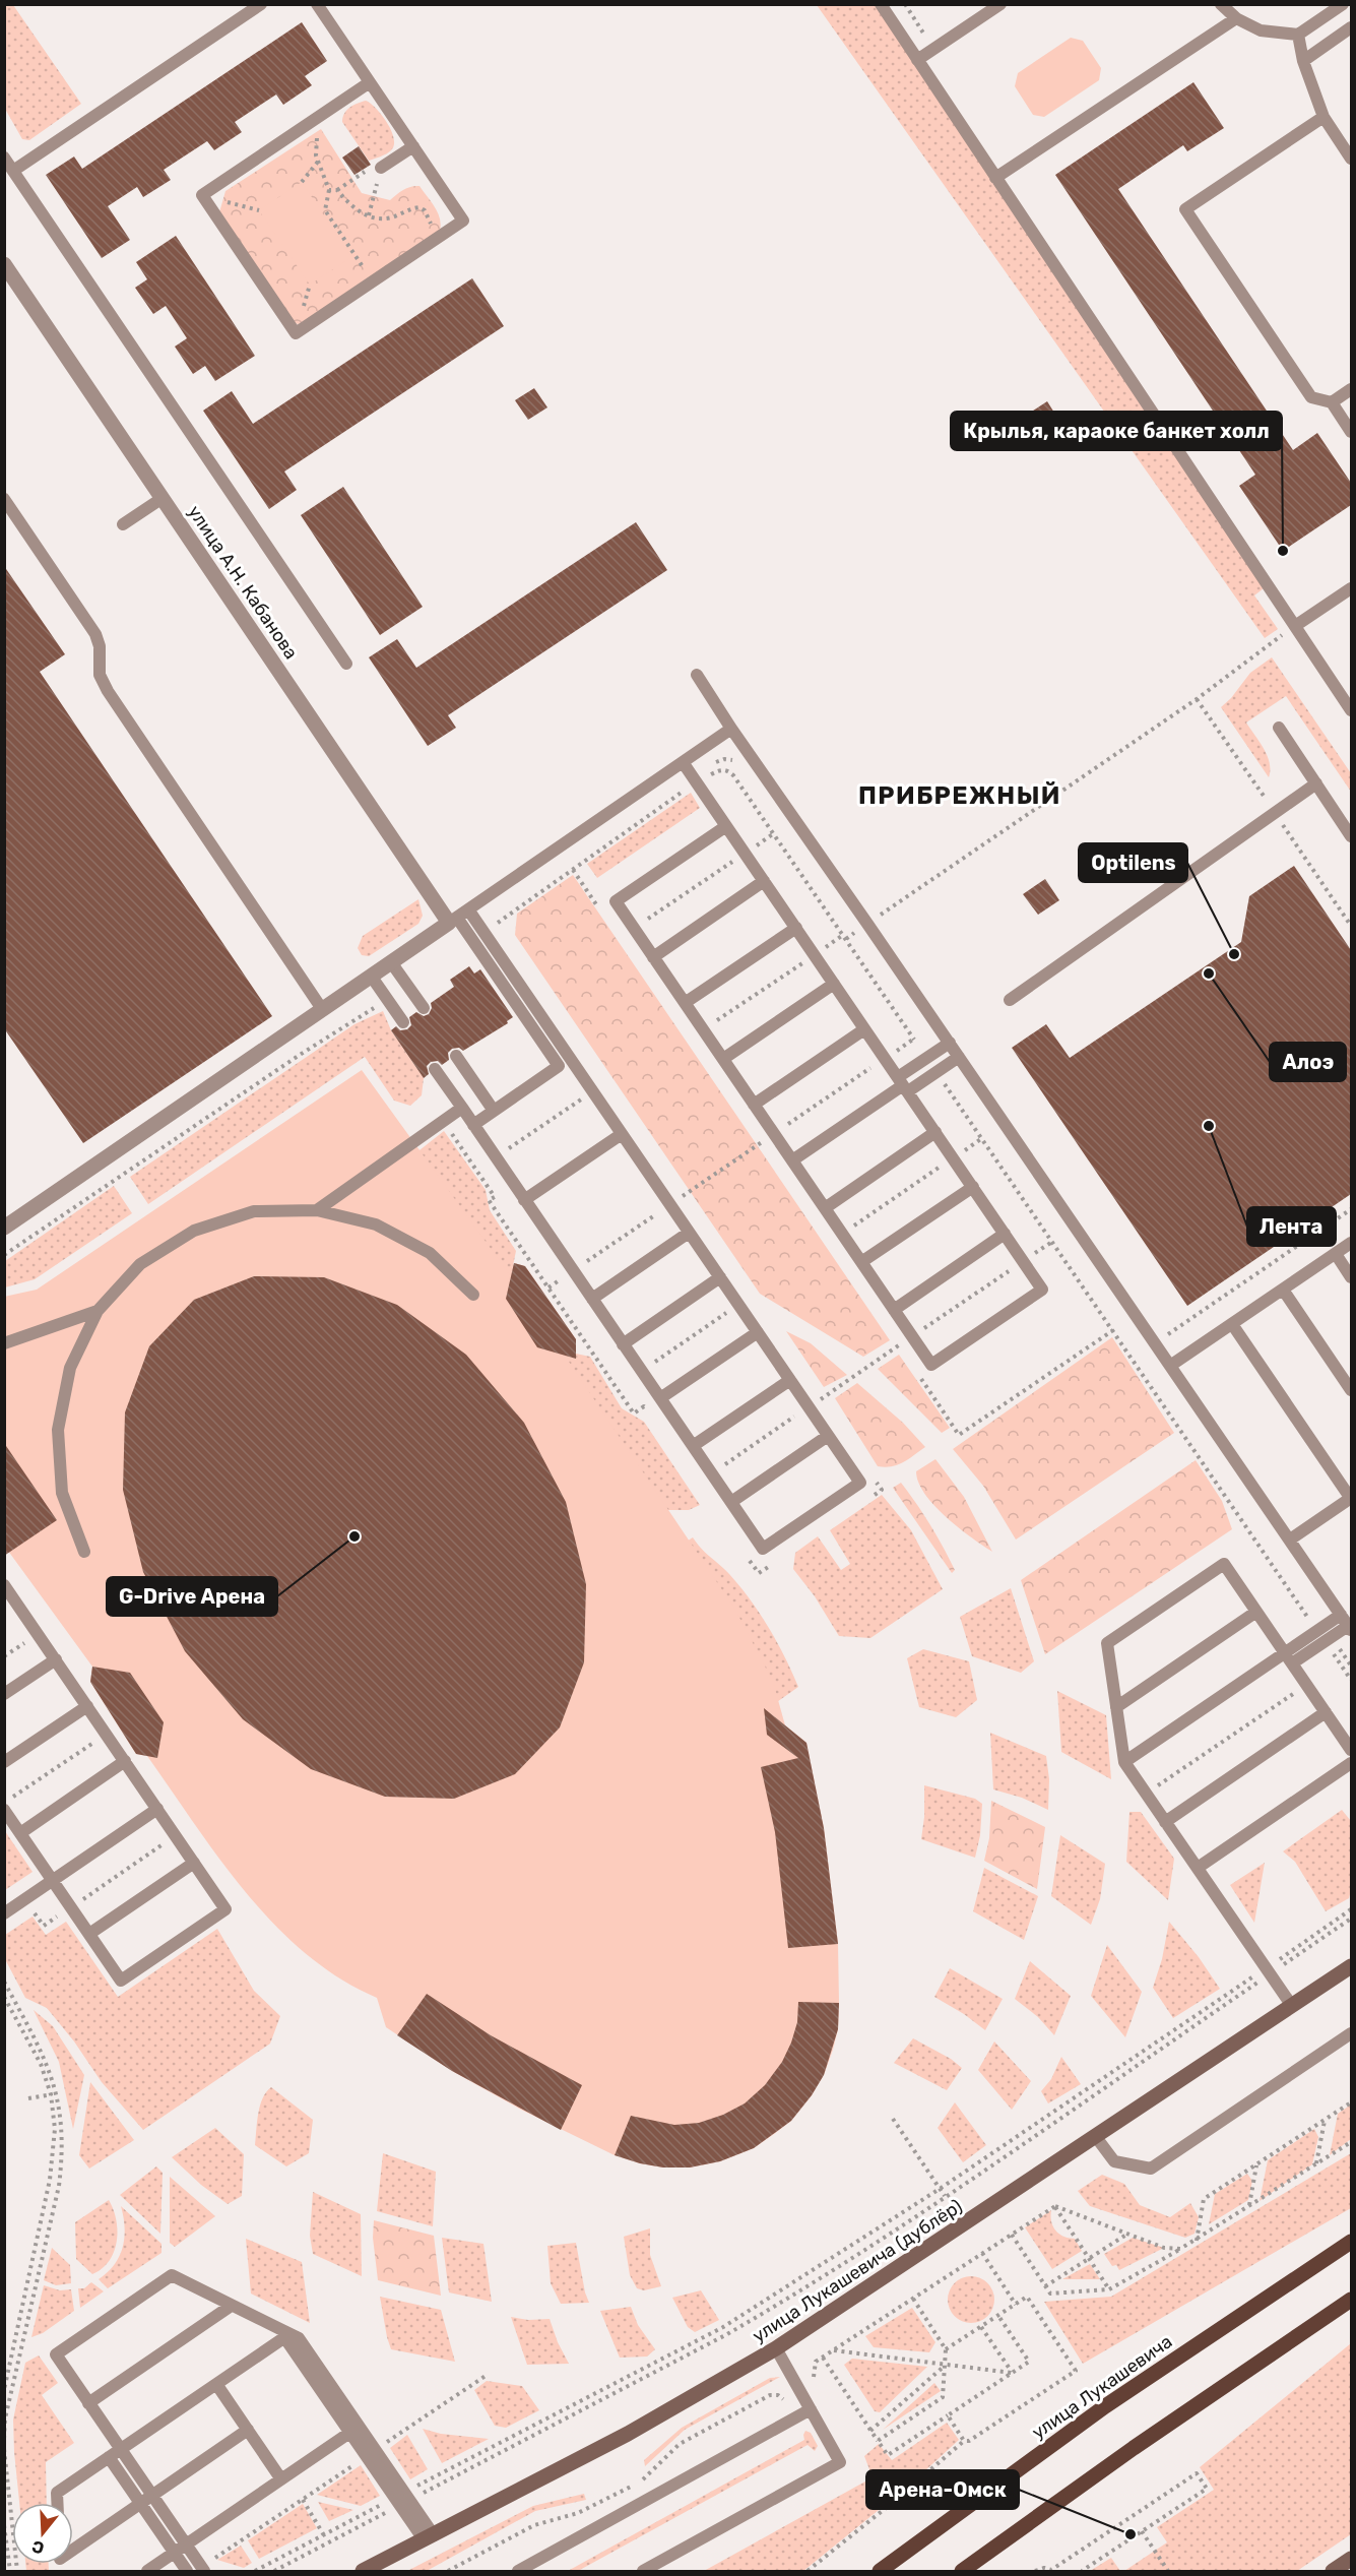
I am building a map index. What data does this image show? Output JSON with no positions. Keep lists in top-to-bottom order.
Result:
{
  "streets": {
    "main road": ["улица Лукашевича"],
    "street": ["улица А.Н. Кабанова", "улица Лукашевича (дублёр)"]
  },
  "districts": ["ПРИБРЕЖНЫЙ"],
  "places": [
    "Крылья, караоке банкет холл",
    "Optilens",
    "Алоэ",
    "Лента",
    "G-Drive Арена",
    "Арена-Омск"
  ],
  "north": "bottom"
}
